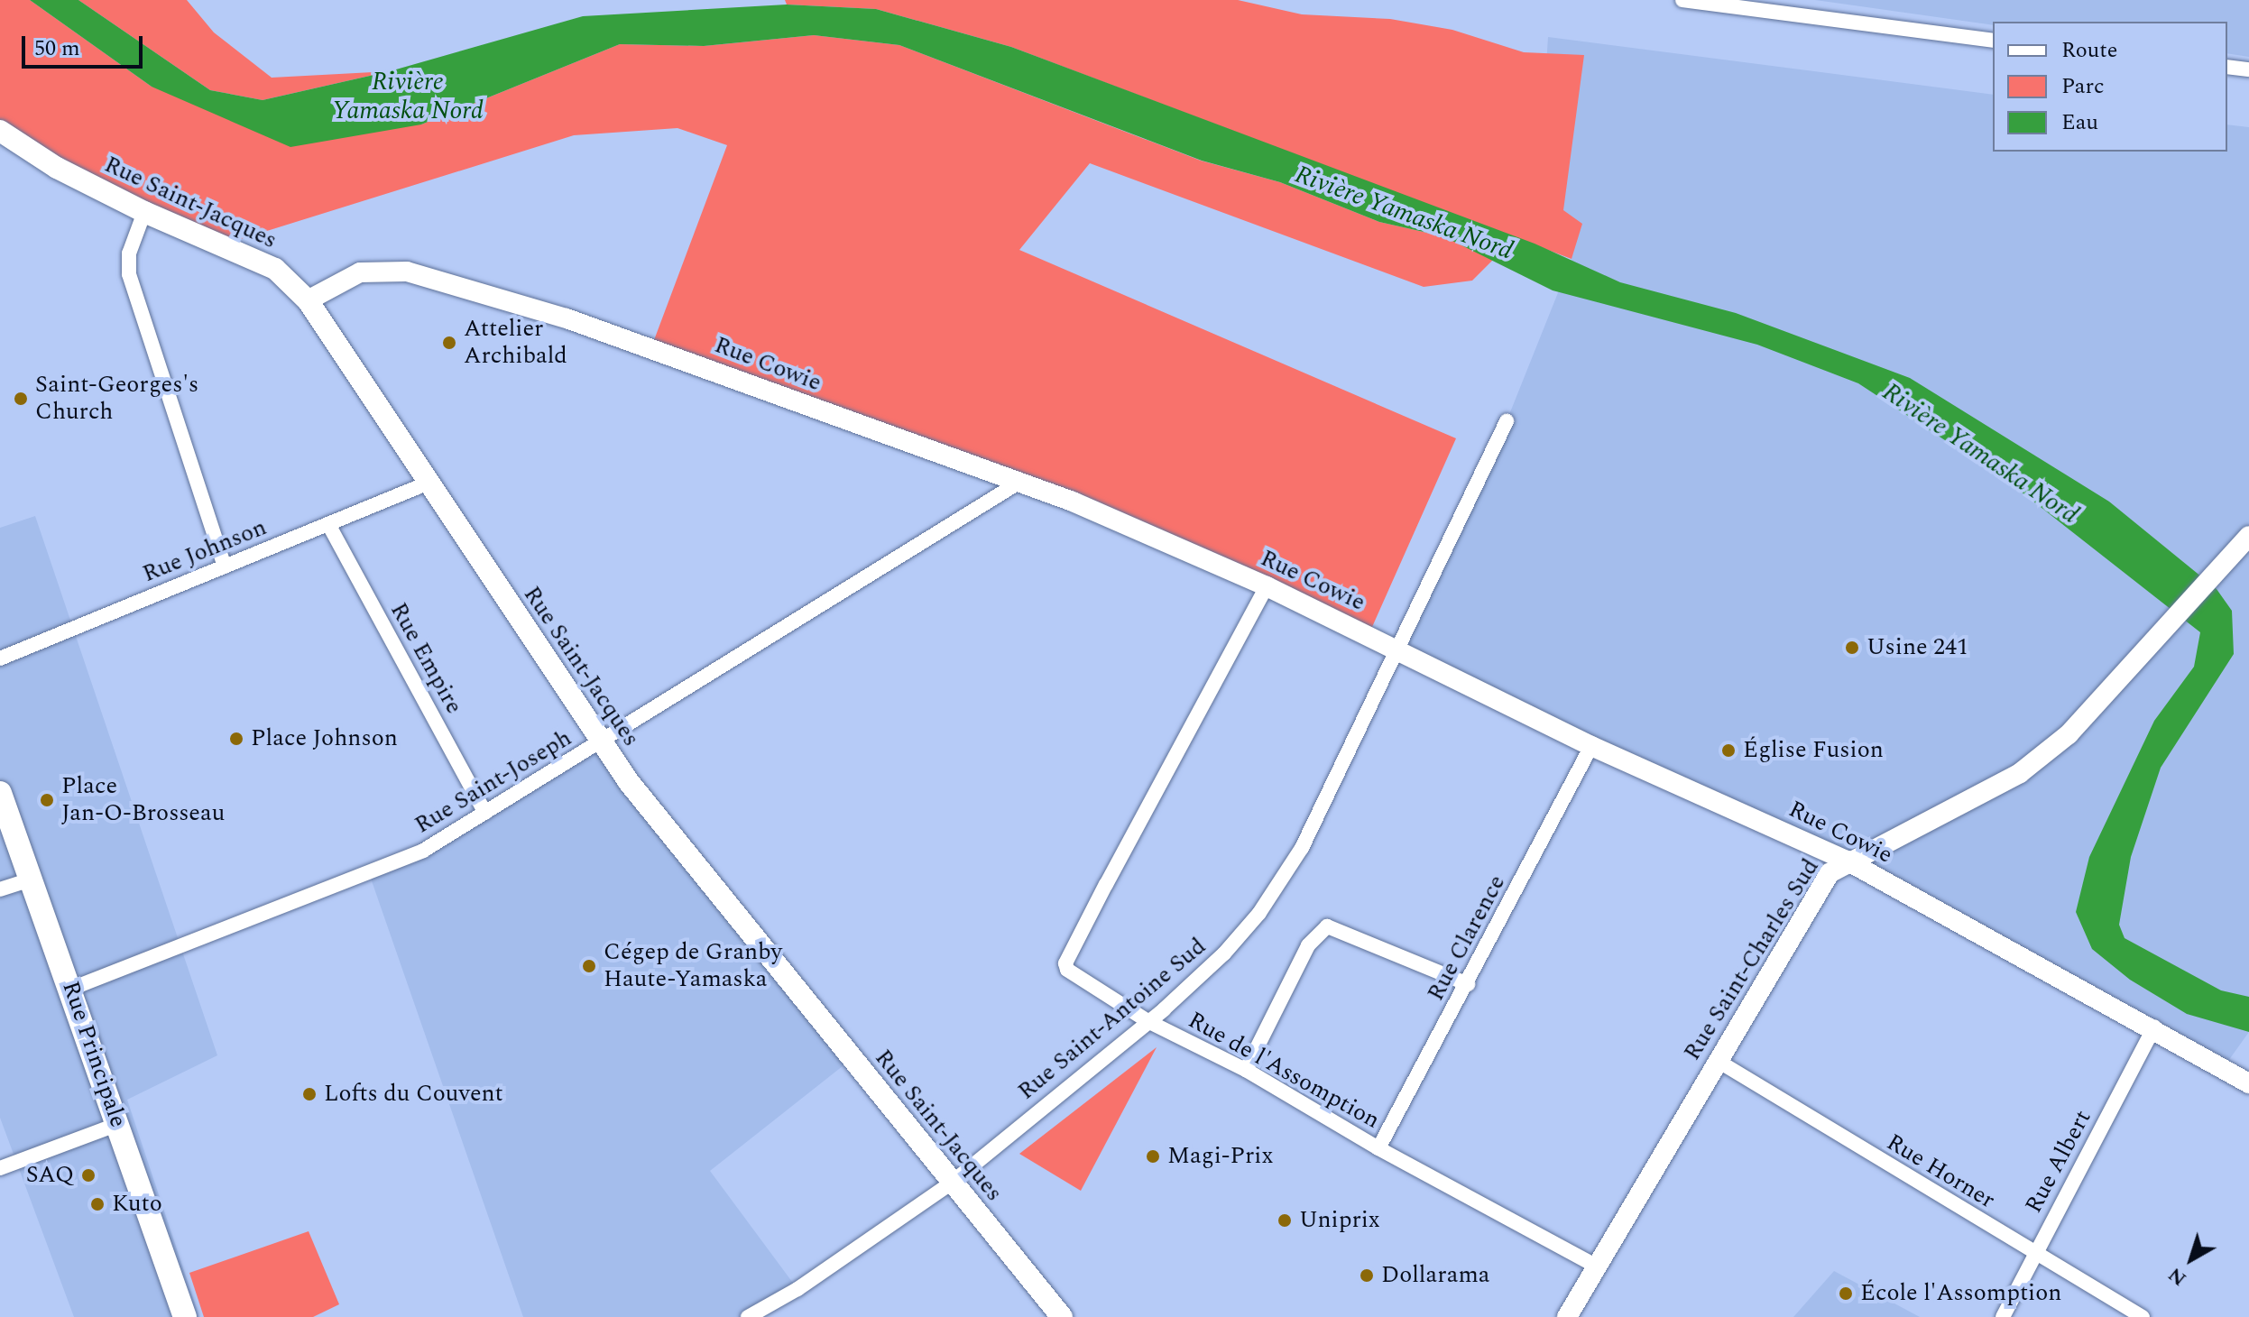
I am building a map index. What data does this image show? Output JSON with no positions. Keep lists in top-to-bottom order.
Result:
{
  "streets": {
    "main road": ["Rue Saint-Jacques", "Rue Principale"],
    "street": [
      "Rue Cowie",
      "Rue Johnson",
      "Rue Empire",
      "Rue Saint-Joseph",
      "Rue Clarence",
      "Rue Saint-Charles Sud",
      "Rue Saint-Antoine Sud",
      "Rue de l'Assomption",
      "Rue Albert",
      "Rue Horner"
    ]
  },
  "crossings": [
    ["Rue Saint-Jacques", "Rue Cowie"],
    ["Rue Saint-Jacques", "Rue Johnson"],
    ["Rue Saint-Jacques", "Rue Saint-Joseph"],
    ["Rue Saint-Jacques", "Rue Saint-Antoine Sud"],
    ["Rue Cowie", "Rue Saint-Joseph"],
    ["Rue Cowie", "Rue Clarence"],
    ["Rue Cowie", "Rue Saint-Charles Sud"],
    ["Rue Cowie", "Rue Saint-Antoine Sud"],
    ["Rue Cowie", "Rue de l'Assomption"],
    ["Rue Cowie", "Rue Albert"],
    ["Rue Johnson", "Rue Empire"],
    ["Rue Empire", "Rue Saint-Joseph"],
    ["Rue Saint-Joseph", "Rue Principale"],
    ["Rue Clarence", "Rue de l'Assomption"],
    ["Rue Saint-Charles Sud", "Rue de l'Assomption"],
    ["Rue Saint-Charles Sud", "Rue Horner"],
    ["Rue Saint-Antoine Sud", "Rue de l'Assomption"],
    ["Rue Albert", "Rue Horner"]
  ],
  "water": ["Rivière Yamaska Nord"],
  "places": [
    "Attelier Archibald",
    "Saint-Georges's Church",
    "Usine 241",
    "Place Johnson",
    "Église Fusion",
    "Place Jan-O-Brosseau",
    "Cégep de Granby Haute-Yamaska",
    "Lofts du Couvent",
    "Magi-Prix",
    "SAQ",
    "Kuto",
    "Uniprix",
    "Dollarama",
    "École l'Assomption"
  ],
  "legend": ["Route", "Parc", "Eau"],
  "scale_bar": "50 m",
  "north": "bottom left"
}
